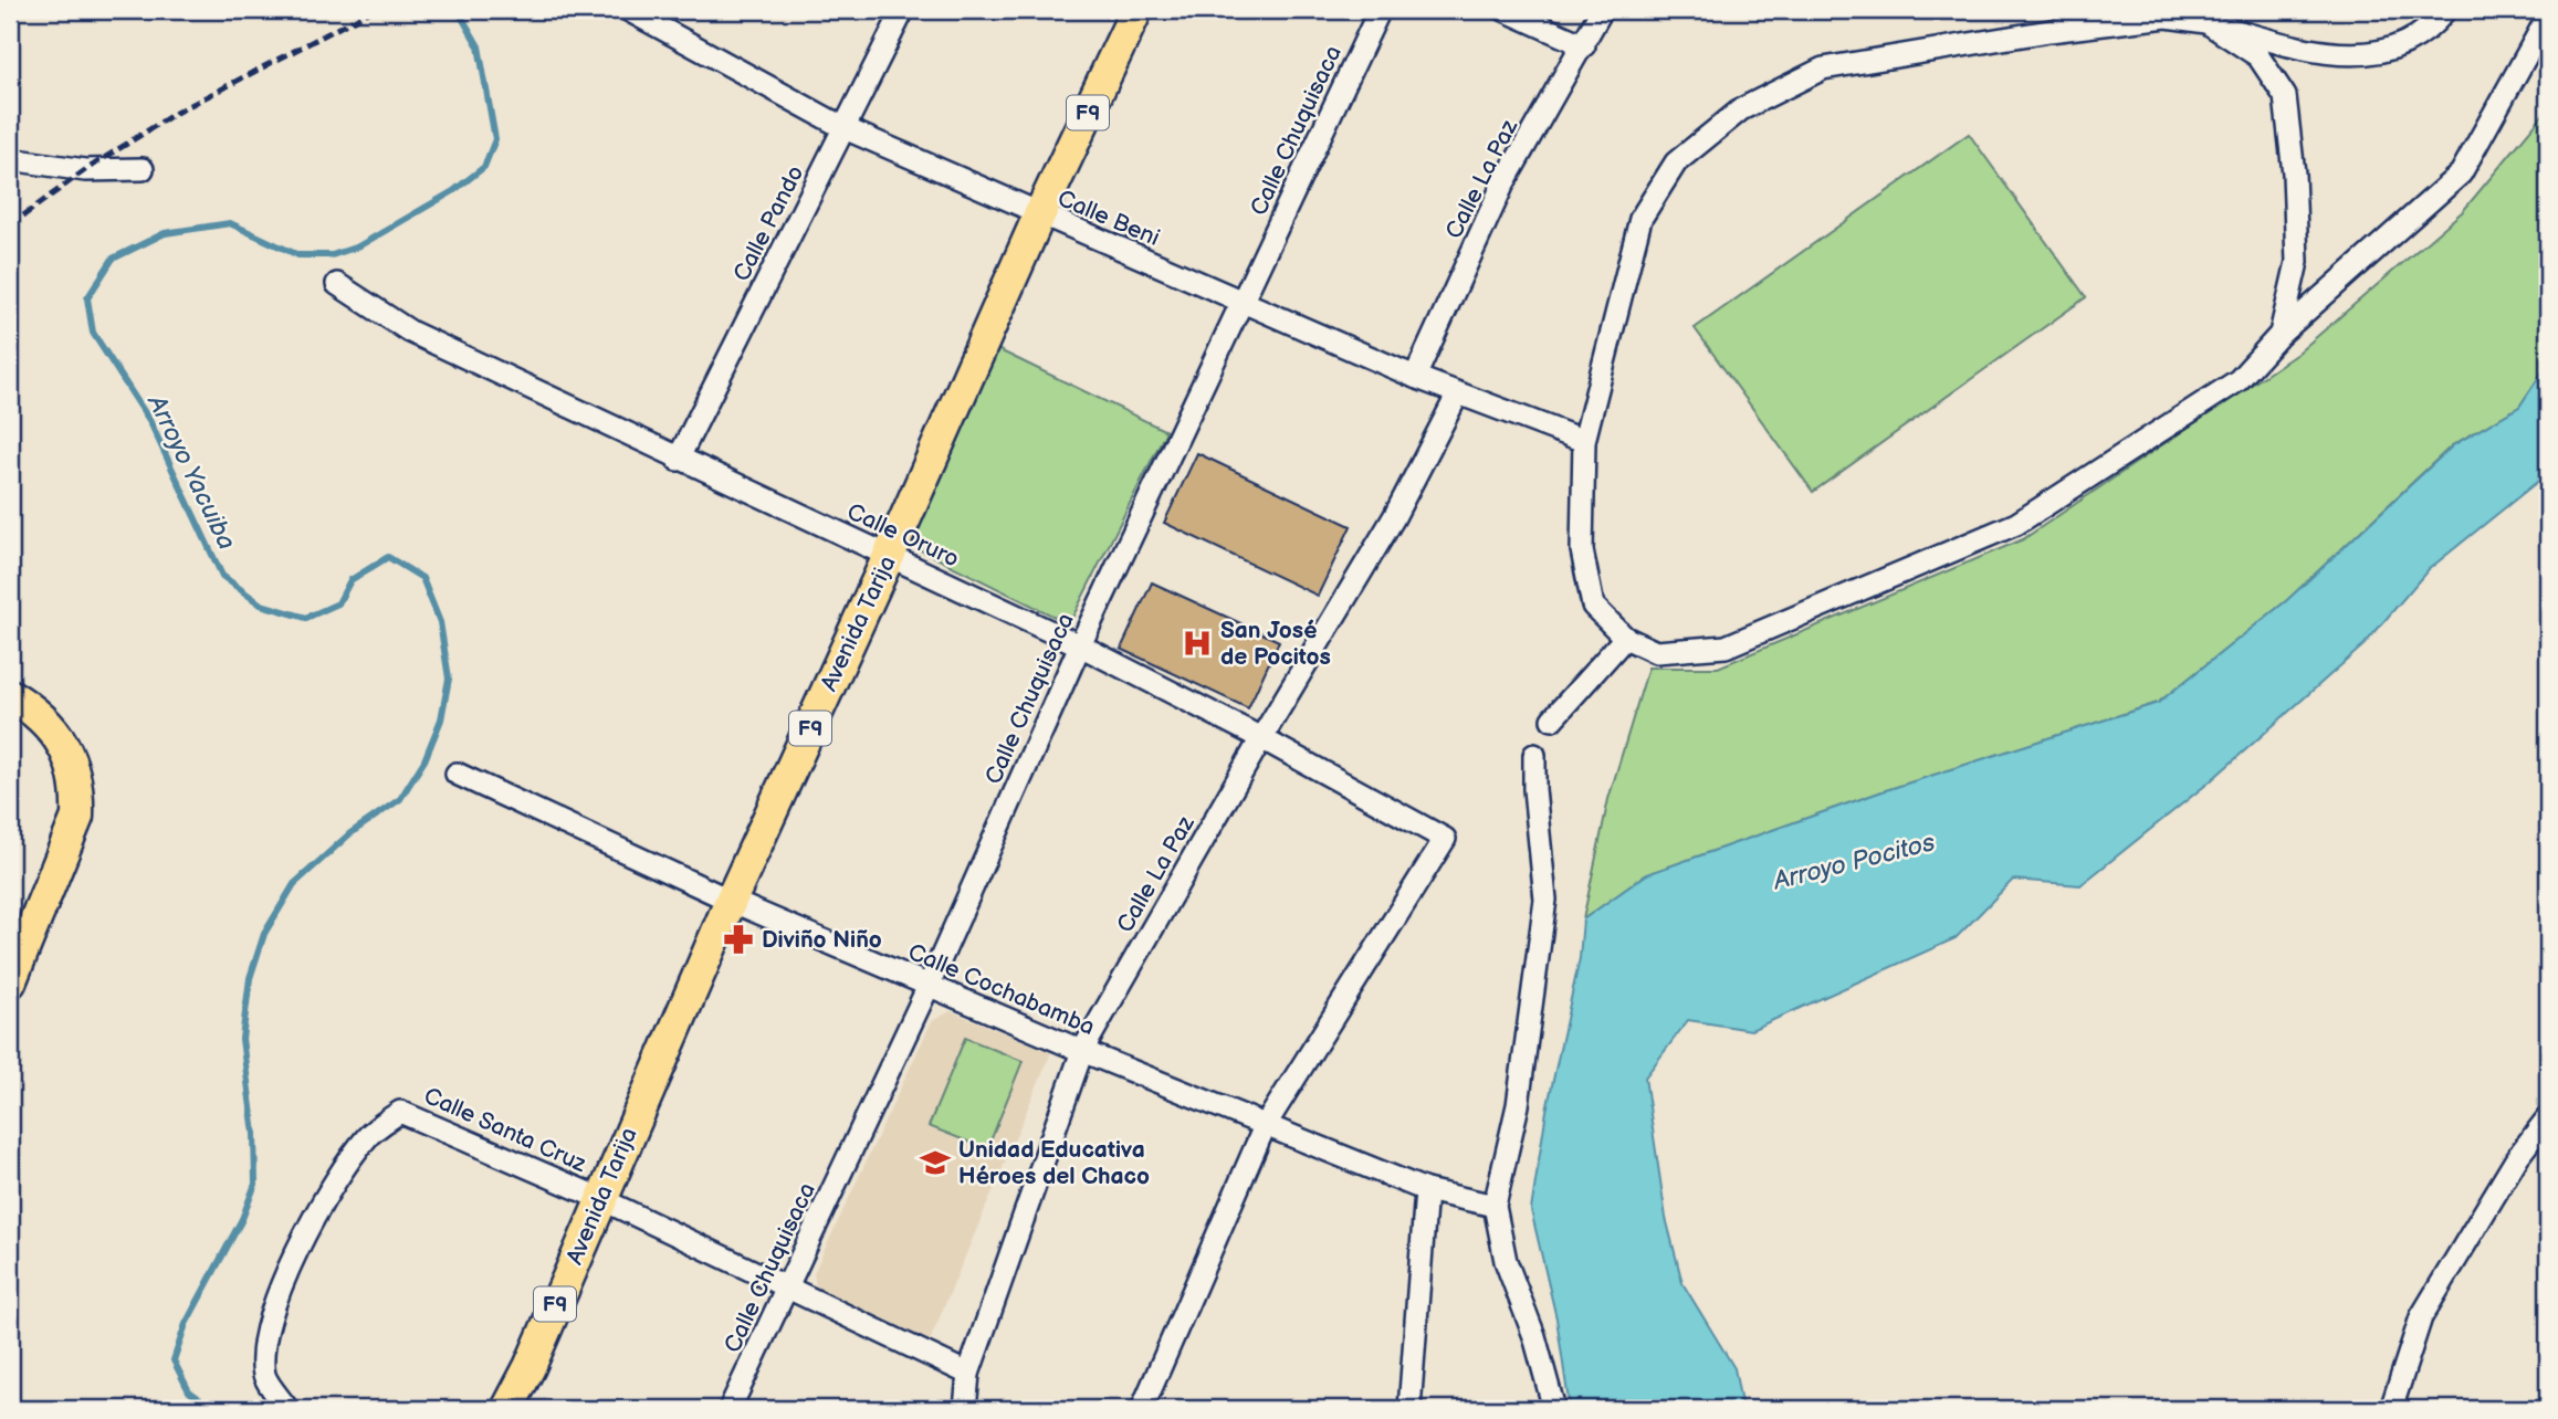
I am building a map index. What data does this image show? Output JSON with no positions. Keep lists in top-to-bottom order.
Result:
{
  "streets": {
    "highway": ["F9", "Avenida Tarija"],
    "street": [
      "Calle Chuquisaca",
      "Calle La Paz",
      "Calle Beni",
      "Calle Pando",
      "Calle Oruro",
      "Calle Cochabamba",
      "Calle Santa Cruz"
    ]
  },
  "crossings": [
    ["Calle Chuquisaca", "Calle Beni"],
    ["Calle Chuquisaca", "Calle Oruro"],
    ["Calle Chuquisaca", "Calle Cochabamba"],
    ["Calle Chuquisaca", "Calle Santa Cruz"],
    ["Calle La Paz", "Calle Beni"],
    ["Calle La Paz", "Calle Oruro"],
    ["Calle La Paz", "Calle Cochabamba"],
    ["Calle La Paz", "Calle Santa Cruz"],
    ["Calle Beni", "Calle Pando"],
    ["Calle Beni", "Avenida Tarija"],
    ["Calle Pando", "Calle Oruro"],
    ["Calle Oruro", "Avenida Tarija"],
    ["Calle Oruro", "Calle Cochabamba"],
    ["Avenida Tarija", "Calle Cochabamba"],
    ["Avenida Tarija", "Calle Santa Cruz"]
  ],
  "water": ["Arroyo Yacuiba", "Arroyo Pocitos"],
  "places": {
    "hospital": ["San José de Pocitos"],
    "pharmacy": ["Diviño Niño"],
    "school or university": ["Unidad Educativa Héroes del Chaco"]
  }
}
